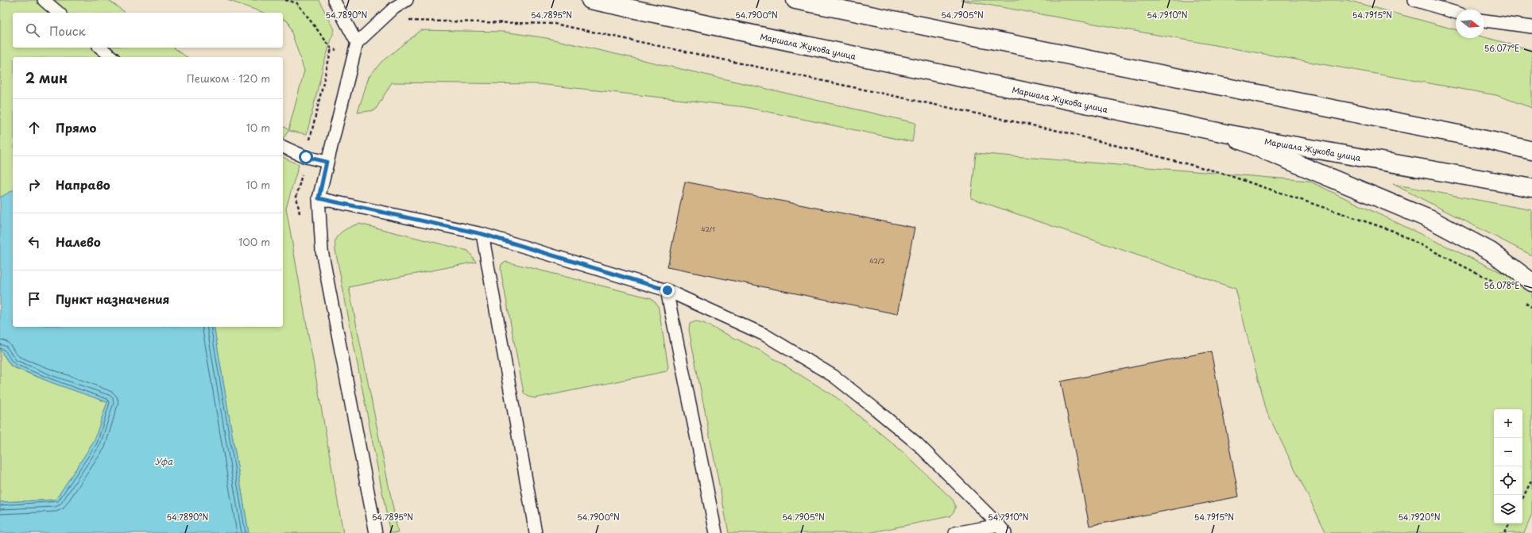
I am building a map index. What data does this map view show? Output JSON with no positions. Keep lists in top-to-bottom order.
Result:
{
  "streets": {
    "main road": ["Маршала Жукова улица"]
  },
  "water": ["Уфа"],
  "house_numbers": ["42/1", "42/2"],
  "north": "right",
  "page": {
    "search": "Поиск",
    "heading": ["2 мин", "Пешком · 120 m"],
    "list": [
      ["Прямо", "10 m"],
      ["Направо", "10 m"],
      ["Налево", "100 m"],
      "Пункт назначения"
    ],
    "map_buttons": ["+", "−"]
  },
  "coordinates": [
    "54.7890°N",
    "54.7895°N",
    "54.7900°N",
    "54.7905°N",
    "54.7910°N",
    "54.7915°N",
    "56.077°E",
    "56.078°E",
    "54.7920°N"
  ]
}
